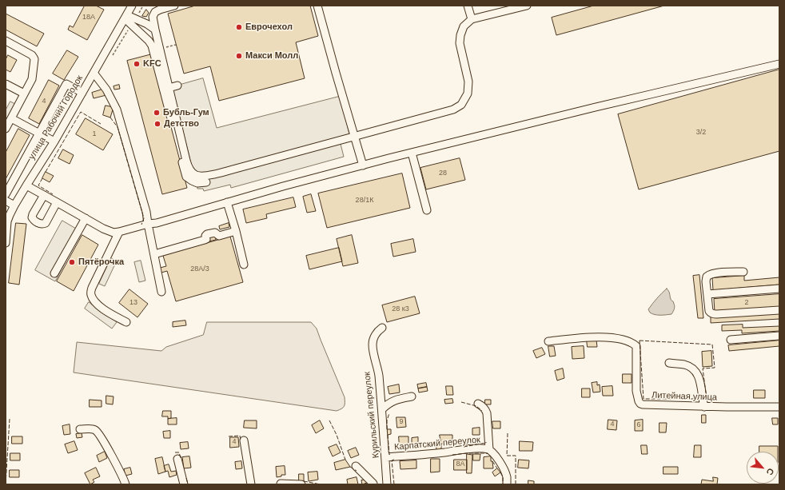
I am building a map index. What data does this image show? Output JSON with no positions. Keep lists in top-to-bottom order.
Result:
{
  "streets": {
    "street": [
      "улица Рабочий Городок",
      "Литейная улица",
      "Курильский переулок",
      "Карпатский переулок"
    ]
  },
  "crossings": [
    ["Курильский переулок", "Карпатский переулок"]
  ],
  "places": [
    "Еврочехол",
    "Макси Молл",
    "KFC",
    "Бубль-Гум",
    "Детство",
    "Пятёрочка"
  ],
  "house_numbers": [
    "18А",
    "4",
    "3/2",
    "1",
    "28",
    "28/1К",
    "28А/3",
    "13",
    "2",
    "28 к3",
    "9",
    "4",
    "6",
    "4",
    "8А"
  ],
  "north": "bottom right"
}
